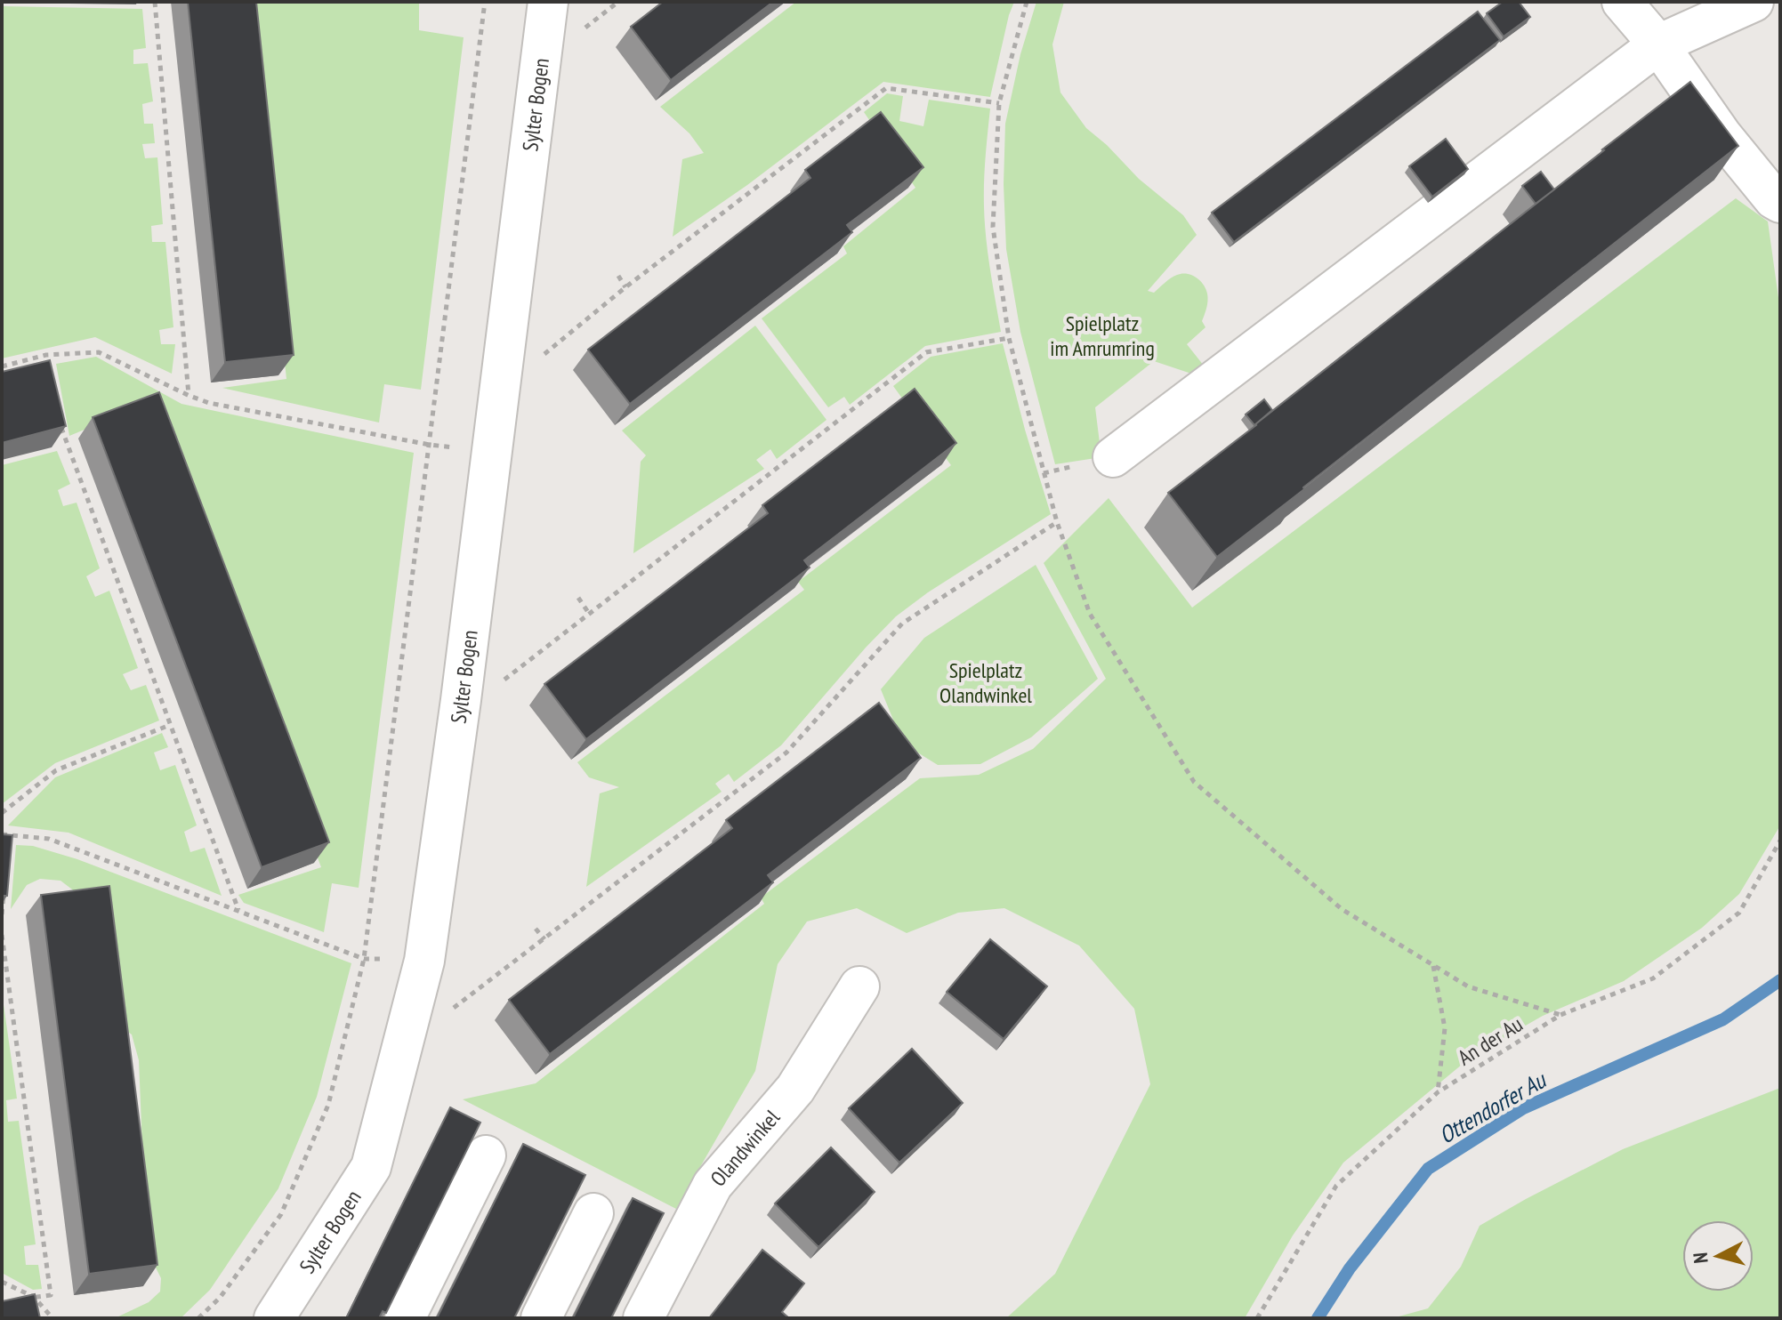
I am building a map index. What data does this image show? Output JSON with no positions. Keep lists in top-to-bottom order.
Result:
{
  "streets": {
    "street": ["Sylter Bogen", "Olandwinkel"],
    "path": ["An der Au"]
  },
  "water": ["Ottendorfer Au"],
  "parks": ["Spielplatz im Amrumring", "Spielplatz Olandwinkel"],
  "north": "left"
}
